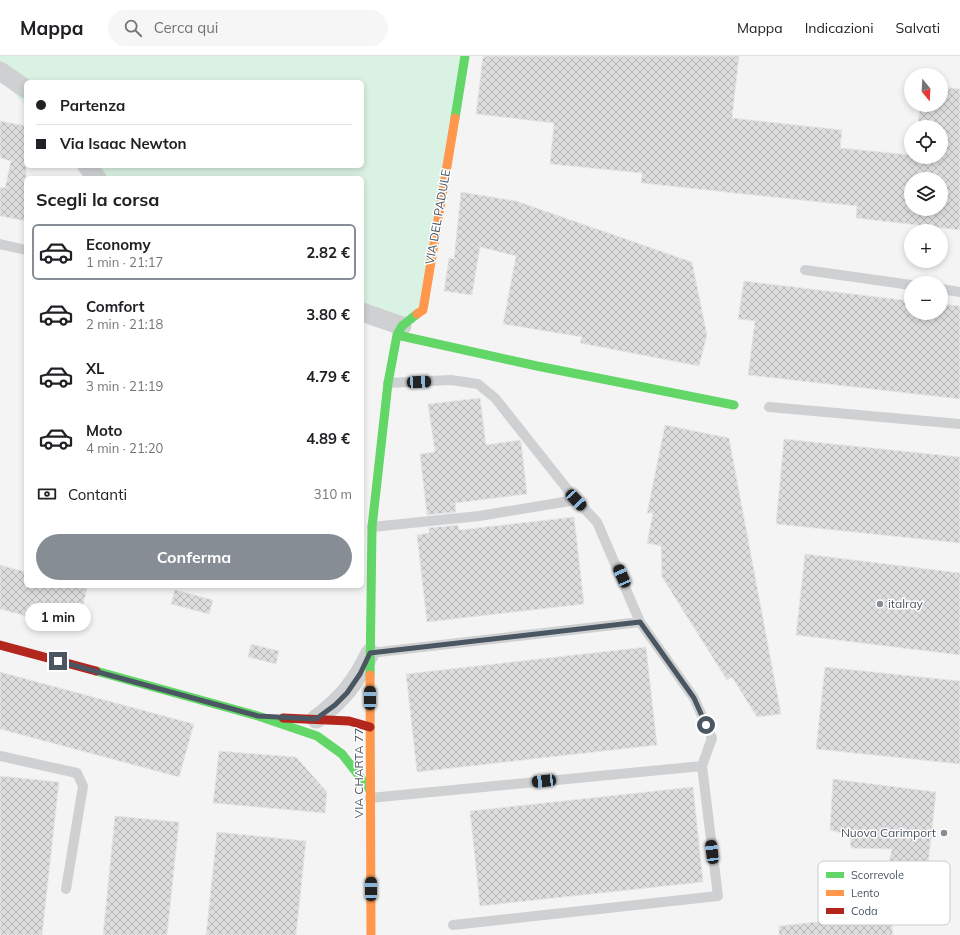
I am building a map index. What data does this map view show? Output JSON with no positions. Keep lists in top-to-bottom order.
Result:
{
  "streets": {
    "street": ["VIA DEL PADULE", "VIA CHARTA 77"]
  },
  "crossings": [
    ["VIA DEL PADULE", "VIA CHARTA 77"]
  ],
  "places": ["italray", "Nuova Carimport"],
  "legend": ["Scorrevole", "Lento", "Coda"],
  "north": "bottom",
  "page": {
    "header": "Mappa",
    "search": "Cerca qui",
    "nav": ["Mappa", "Indicazioni", "Salvati"],
    "map_buttons": ["+", "−"],
    "banner": ["Partenza", "Via Isaac Newton"],
    "heading": "Scegli la corsa",
    "list": [
      {
        "name": "Economy",
        "note": "1 min · 21:17",
        "value": "2.82 €"
      },
      {
        "name": "Comfort",
        "note": "2 min · 21:18",
        "value": "3.80 €"
      },
      {
        "name": "XL",
        "note": "3 min · 21:19",
        "value": "4.79 €"
      },
      {
        "name": "Moto",
        "note": "4 min · 21:20",
        "value": "4.89 €"
      }
    ],
    "pay": ["Contanti", "310 m"],
    "buttons": "Conferma",
    "bubble": "1 min"
  }
}
